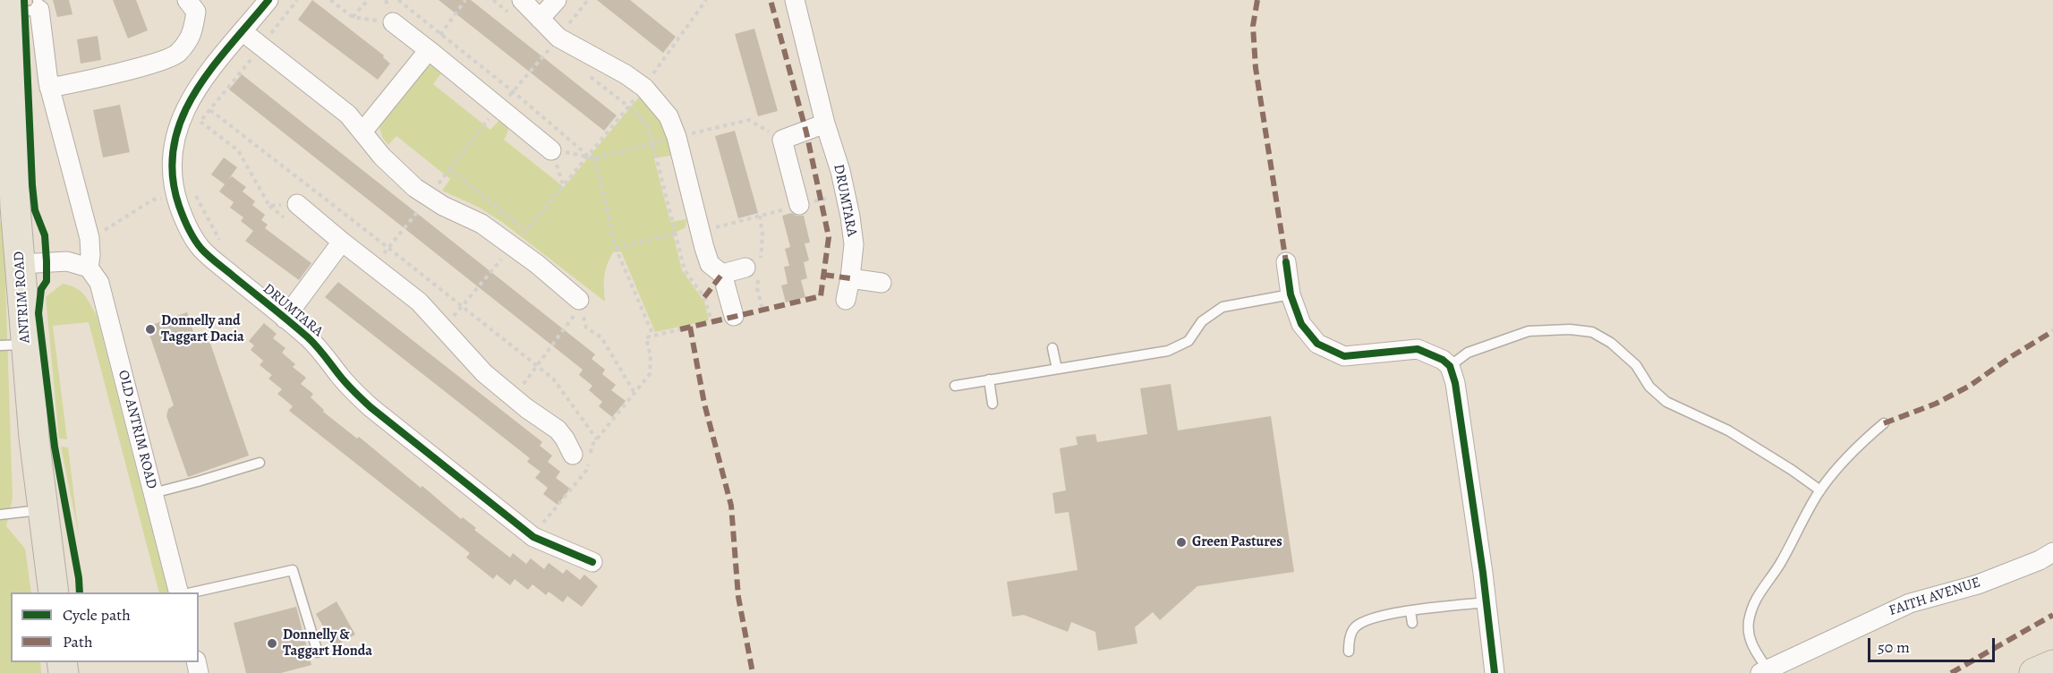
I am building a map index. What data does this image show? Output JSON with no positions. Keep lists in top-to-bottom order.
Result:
{
  "streets": {
    "main road": ["ANTRIM ROAD"],
    "street": ["DRUMTARA", "OLD ANTRIM ROAD", "FAITH AVENUE"]
  },
  "places": ["Donnelly and Taggart Dacia", "Green Pastures", "Donnelly & Taggart Honda"],
  "legend": ["Cycle path", "Path"],
  "scale_bar": "50 m"
}
